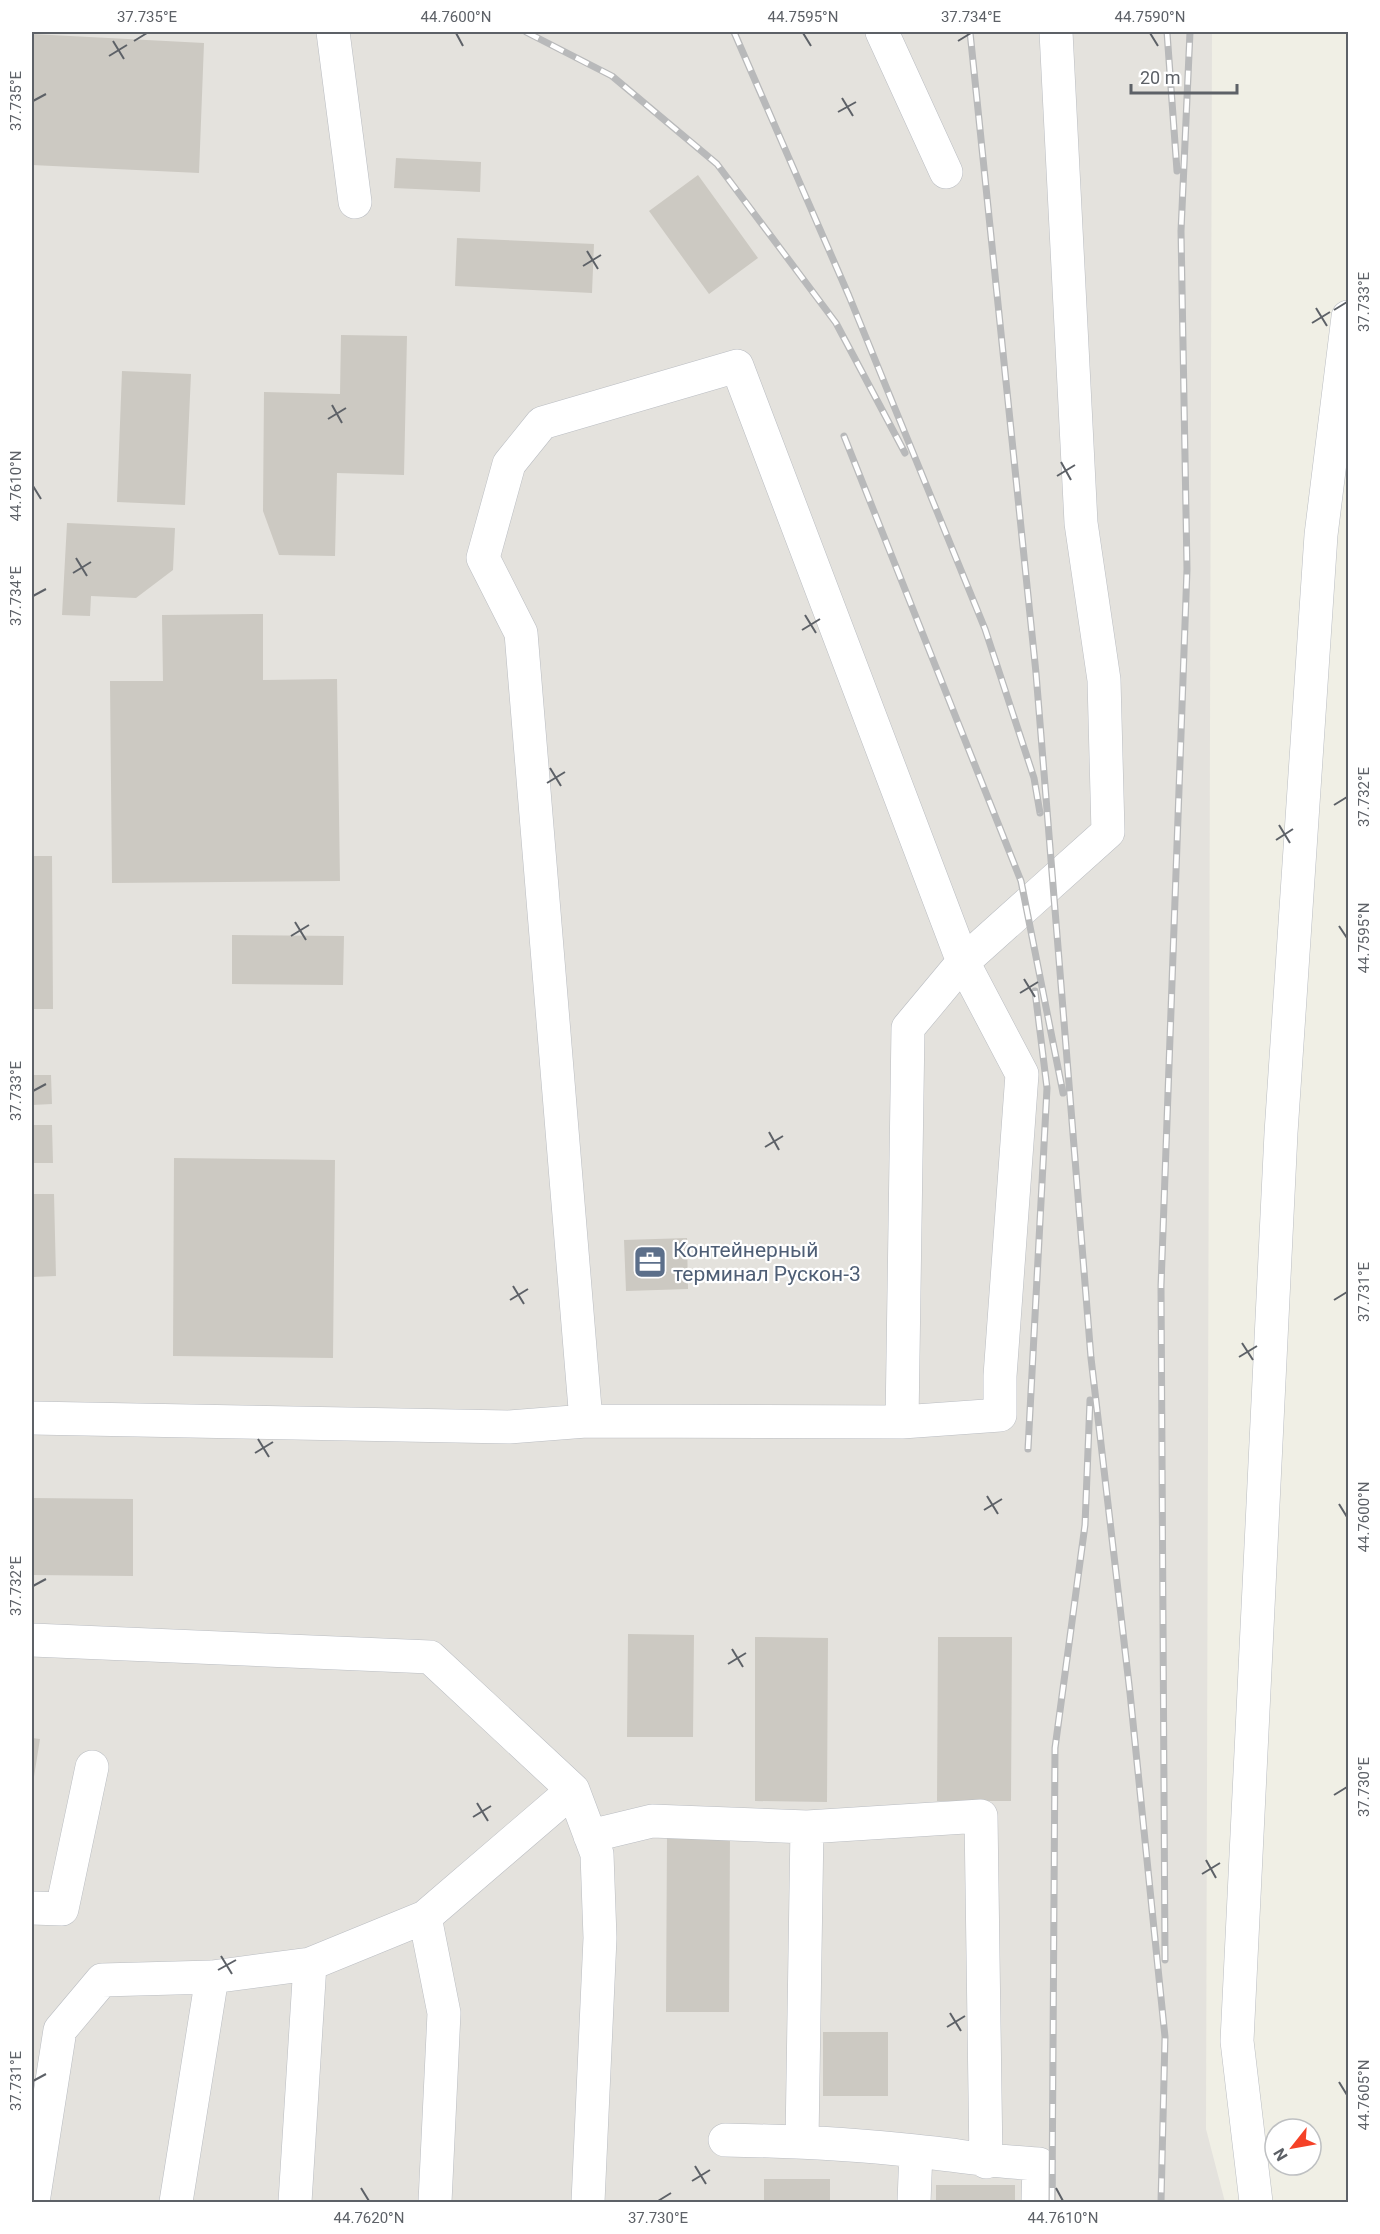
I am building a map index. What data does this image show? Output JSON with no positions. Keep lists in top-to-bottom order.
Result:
{
  "places": {
    "office": ["Контейнерный терминал Рускон-3"]
  },
  "scale_bar": "20 m",
  "north": "bottom left",
  "coordinates": [
    "37.735°E",
    "44.7600°N",
    "44.7595°N",
    "37.734°E",
    "44.7590°N",
    "37.733°E",
    "44.7610°N",
    "37.732°E",
    "37.731°E",
    "37.730°E",
    "44.7605°N",
    "44.7620°N"
  ]
}
